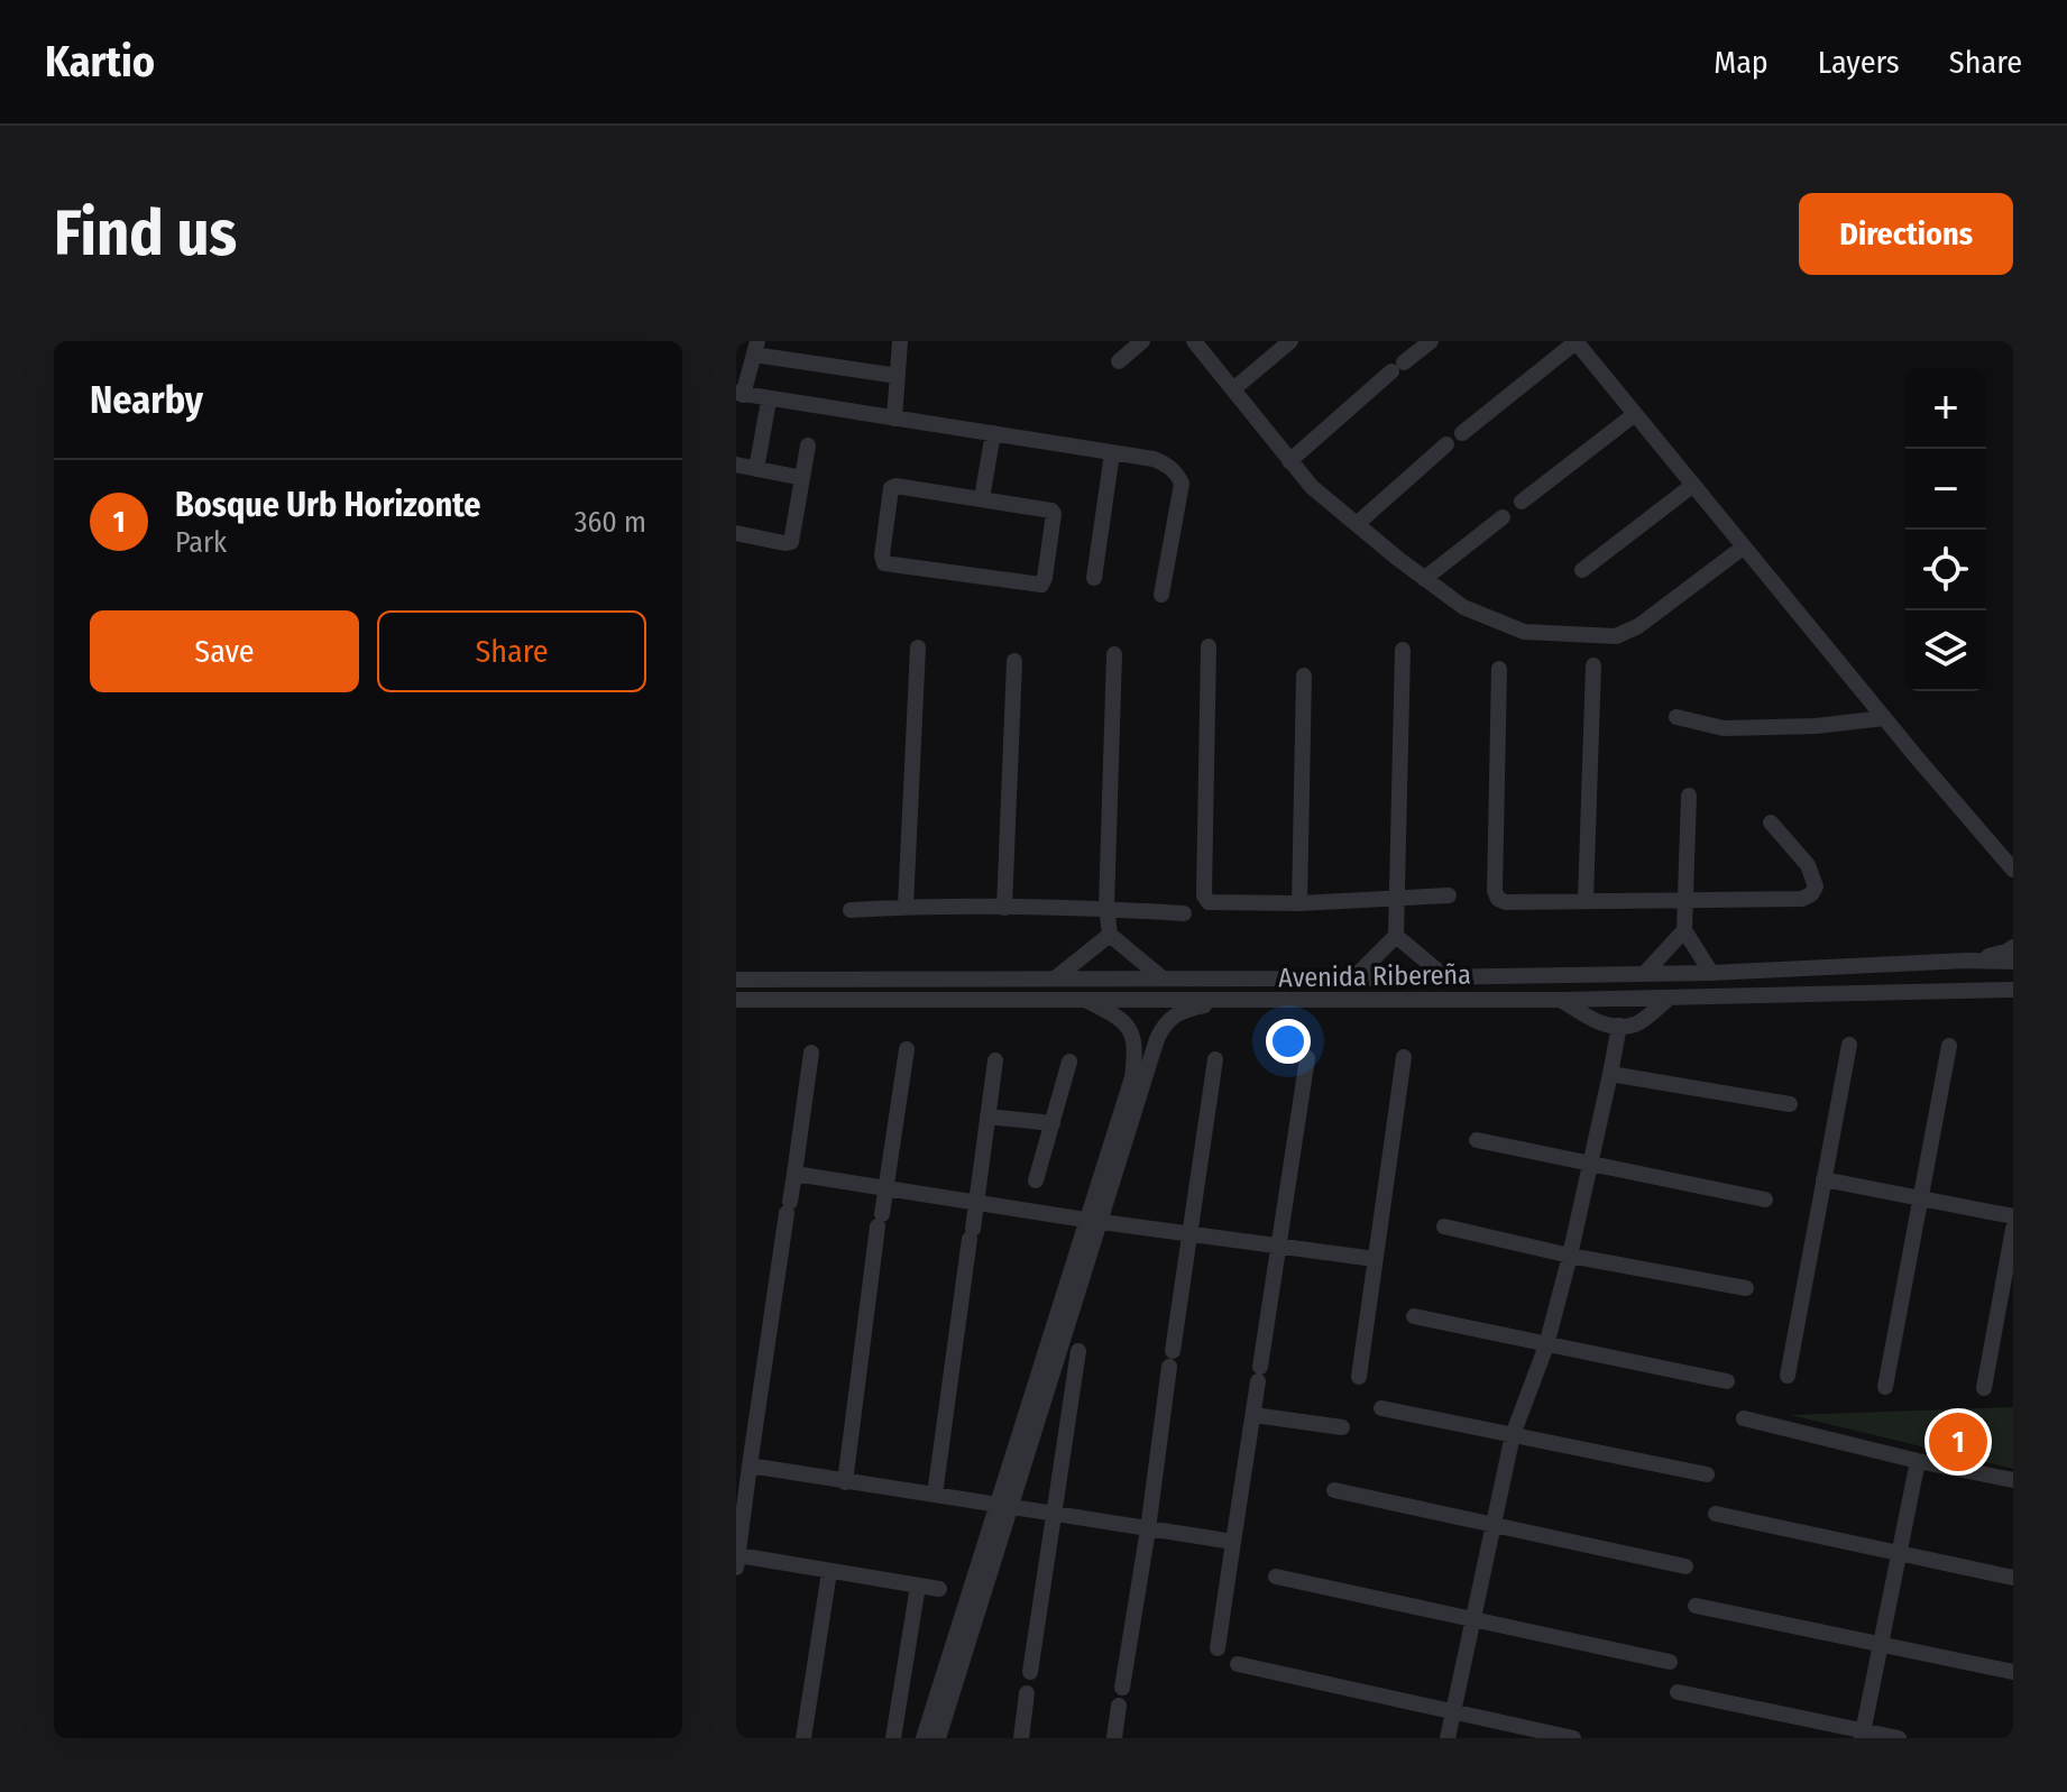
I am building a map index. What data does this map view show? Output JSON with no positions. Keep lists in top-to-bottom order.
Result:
{
  "streets": {
    "street": ["Avenida Ribereña"]
  },
  "page": {
    "header": "Kartio",
    "nav": ["Map", "Layers", "Share"],
    "buttons": [
      "Directions",
      ["Save", "Share"]
    ],
    "title": "Find us",
    "heading": "Nearby",
    "map_buttons": ["+", "−"],
    "list": [
      {
        "mark": "1",
        "name": "Bosque Urb Horizonte",
        "note": "Park",
        "value": "360 m"
      }
    ],
    "pins": "1"
  }
}
